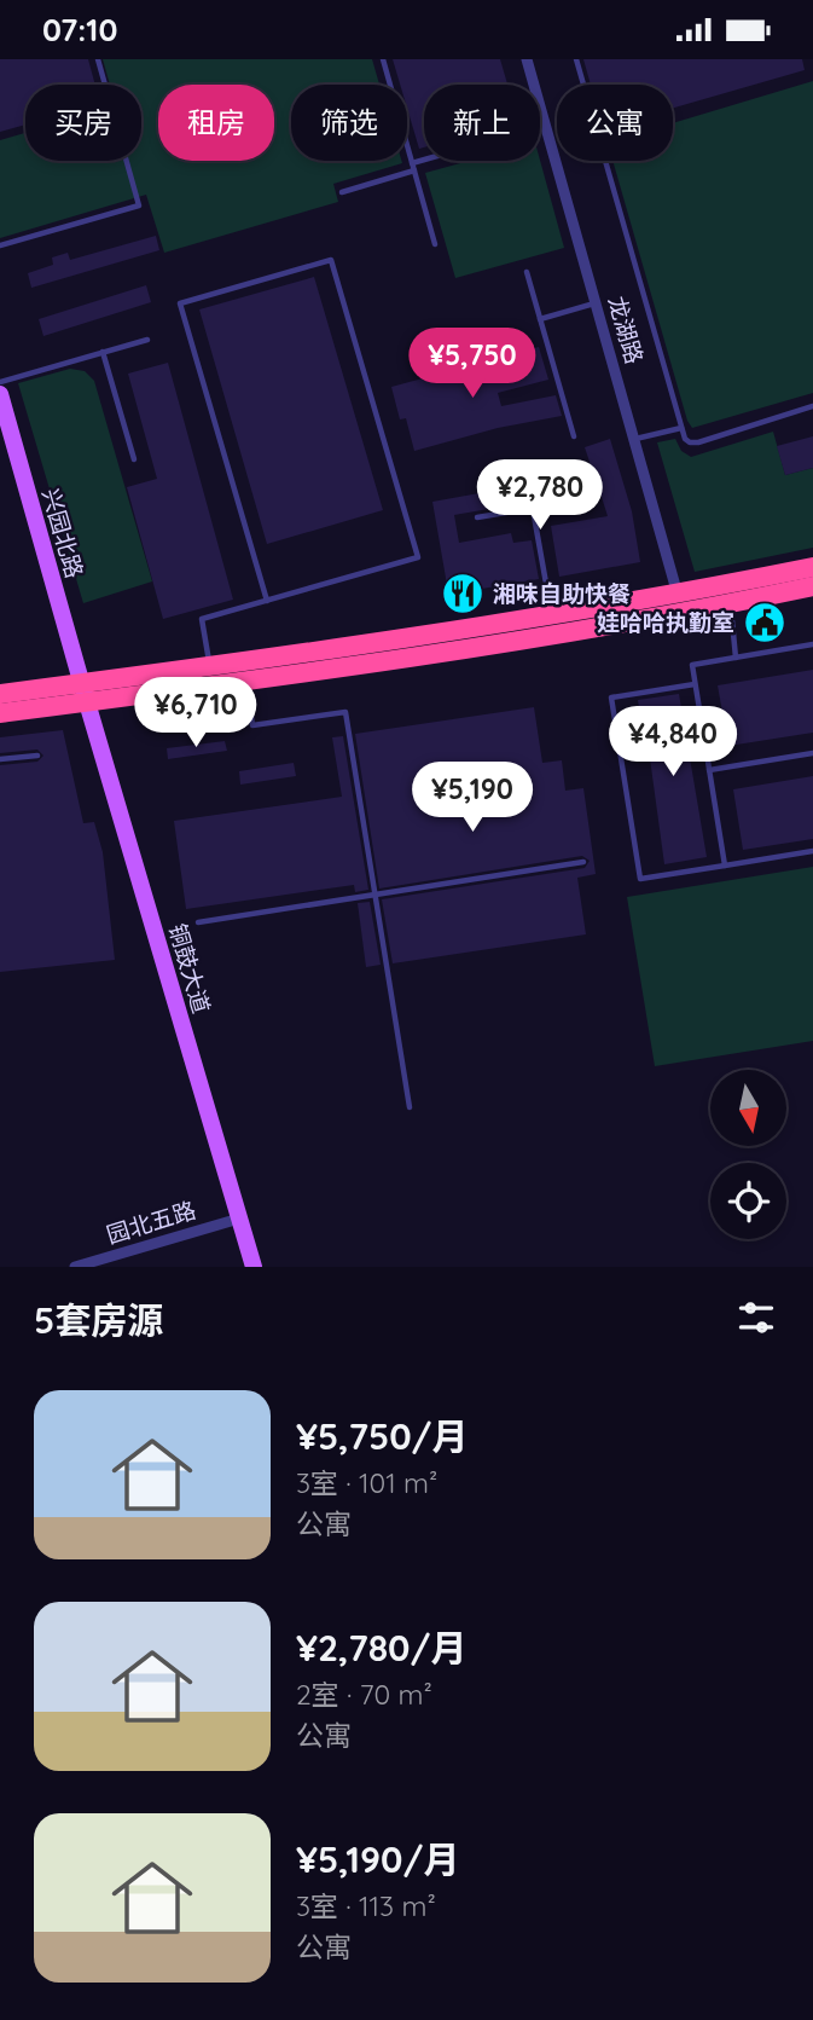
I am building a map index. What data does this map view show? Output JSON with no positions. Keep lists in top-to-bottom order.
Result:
{
  "streets": {
    "main road": ["兴园北路", "铜鼓大道"],
    "street": ["龙湖路", "园北五路"]
  },
  "crossings": [
    ["兴园北路", "铜鼓大道"],
    ["铜鼓大道", "园北五路"]
  ],
  "places": {
    "restaurant": ["湘味自助快餐"],
    "public building": ["娃哈哈执勤室"]
  },
  "north": "bottom",
  "page": {
    "status": "07:10",
    "chip": [
      "买房",
      "租房",
      "筛选",
      "新上",
      "公寓"
    ],
    "price": [
      "¥5,750",
      "¥2,780",
      "¥6,710",
      "¥4,840",
      "¥5,190"
    ],
    "heading": "5套房源",
    "list": [
      {
        "name": "¥5,750/月",
        "note": "3室 · 101 m² · 公寓"
      },
      {
        "name": "¥2,780/月",
        "note": "2室 · 70 m² · 公寓"
      },
      {
        "name": "¥5,190/月",
        "note": "3室 · 113 m² · 公寓"
      }
    ]
  }
}
